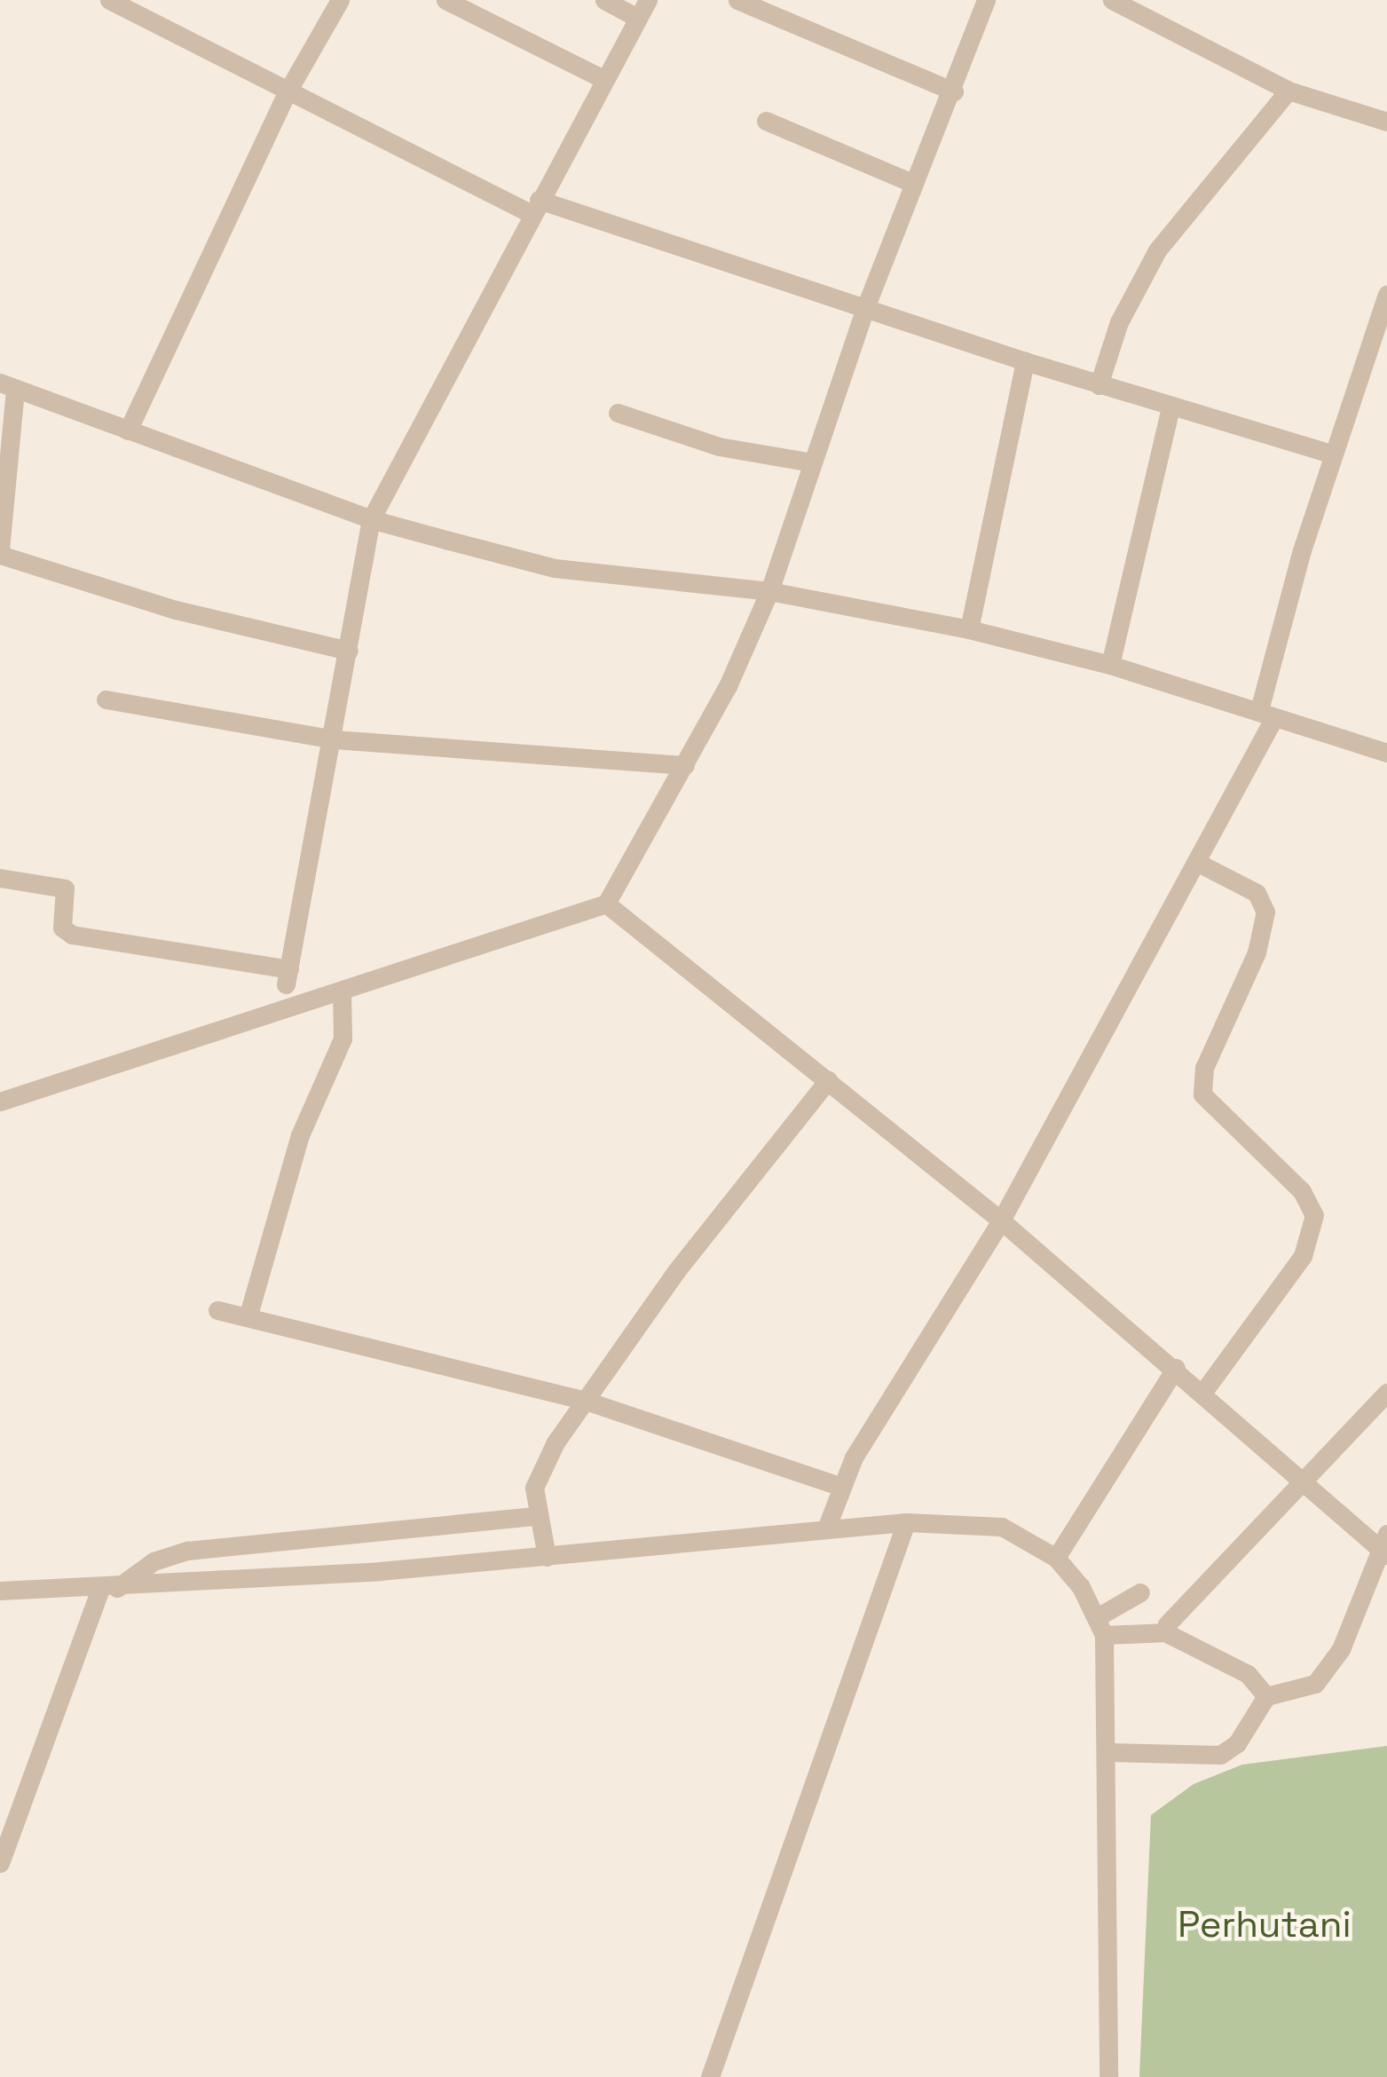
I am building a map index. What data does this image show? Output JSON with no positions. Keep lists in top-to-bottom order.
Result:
{
  "parks": ["Perhutani"]
}
